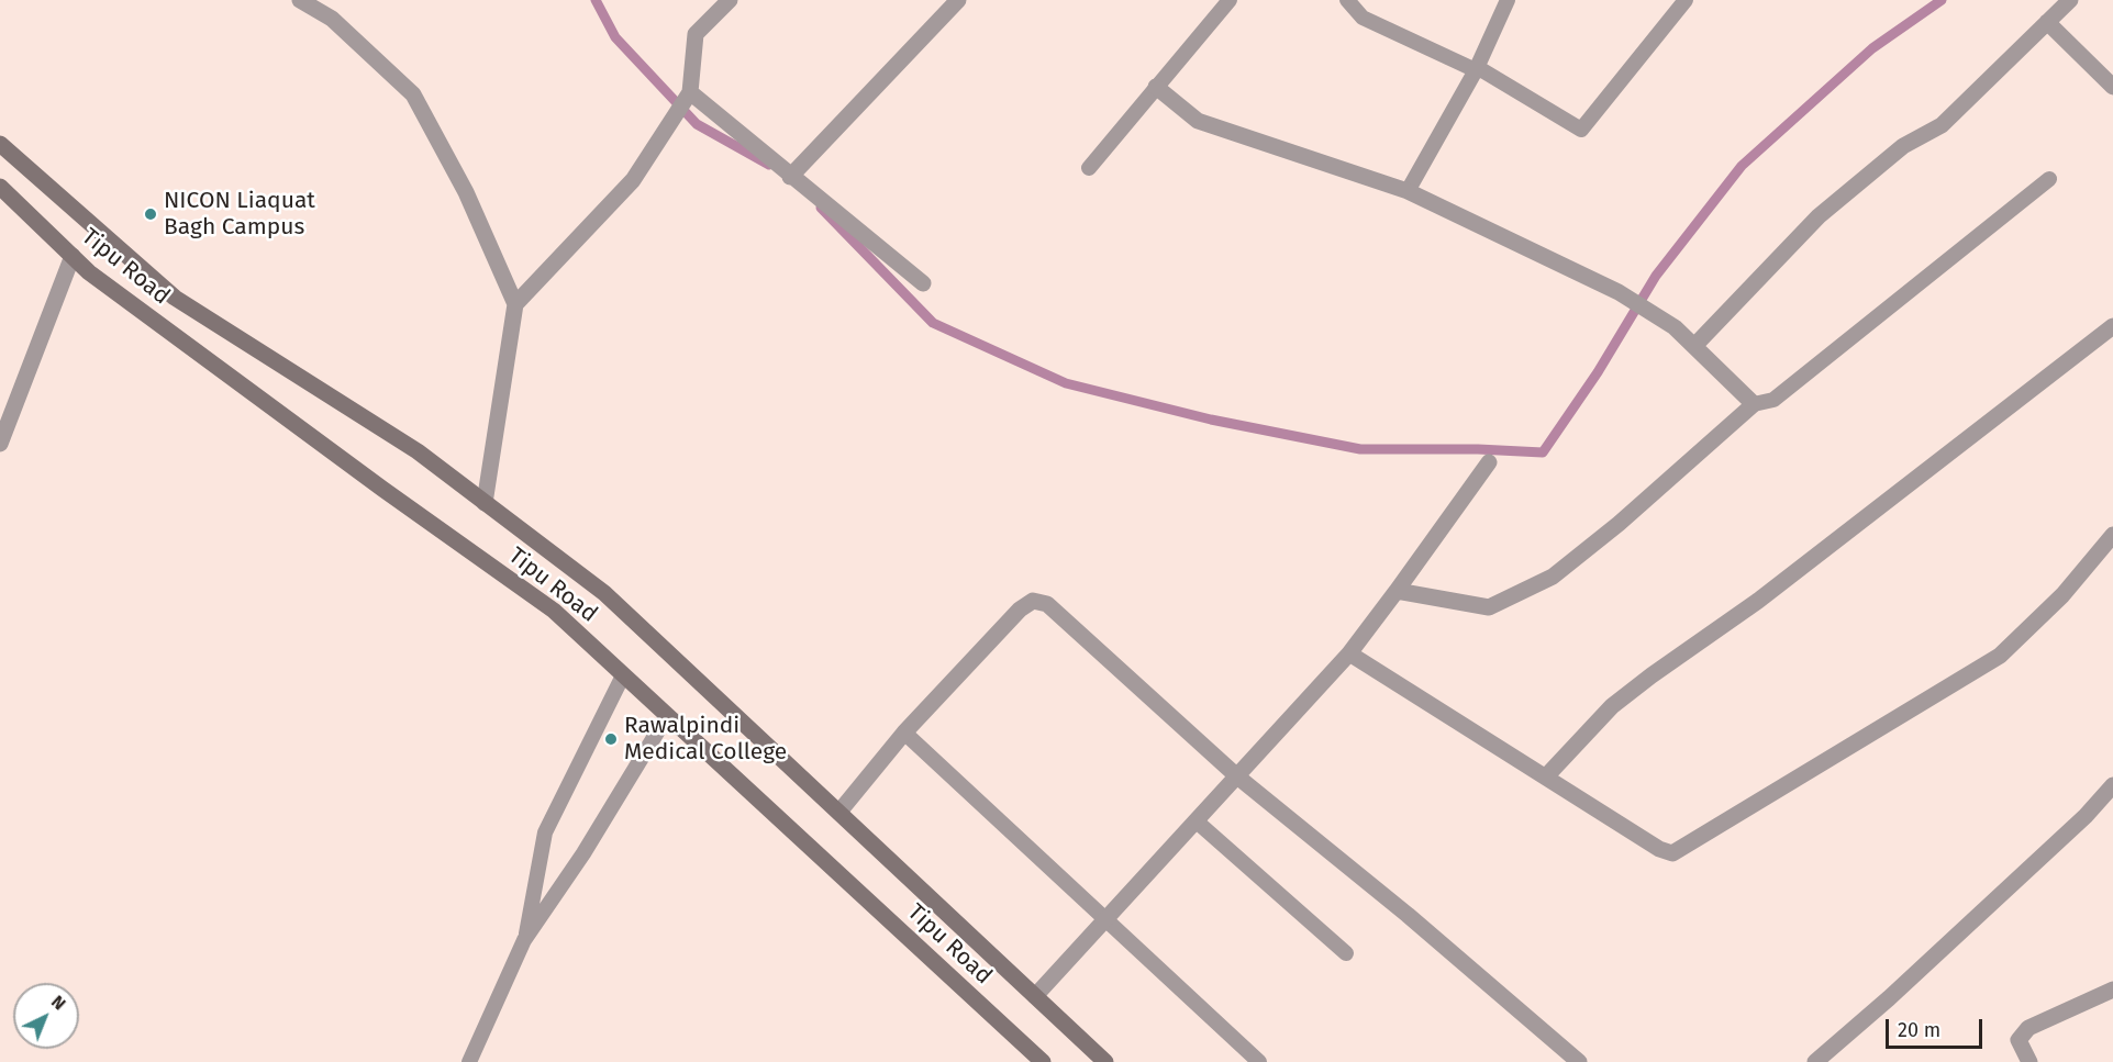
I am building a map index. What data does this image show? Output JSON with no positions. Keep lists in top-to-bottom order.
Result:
{
  "streets": {
    "main road": ["Tipu Road"]
  },
  "places": ["NICON Liaquat Bagh Campus", "Rawalpindi Medical College"],
  "scale_bar": "20 m",
  "north": "top right"
}
